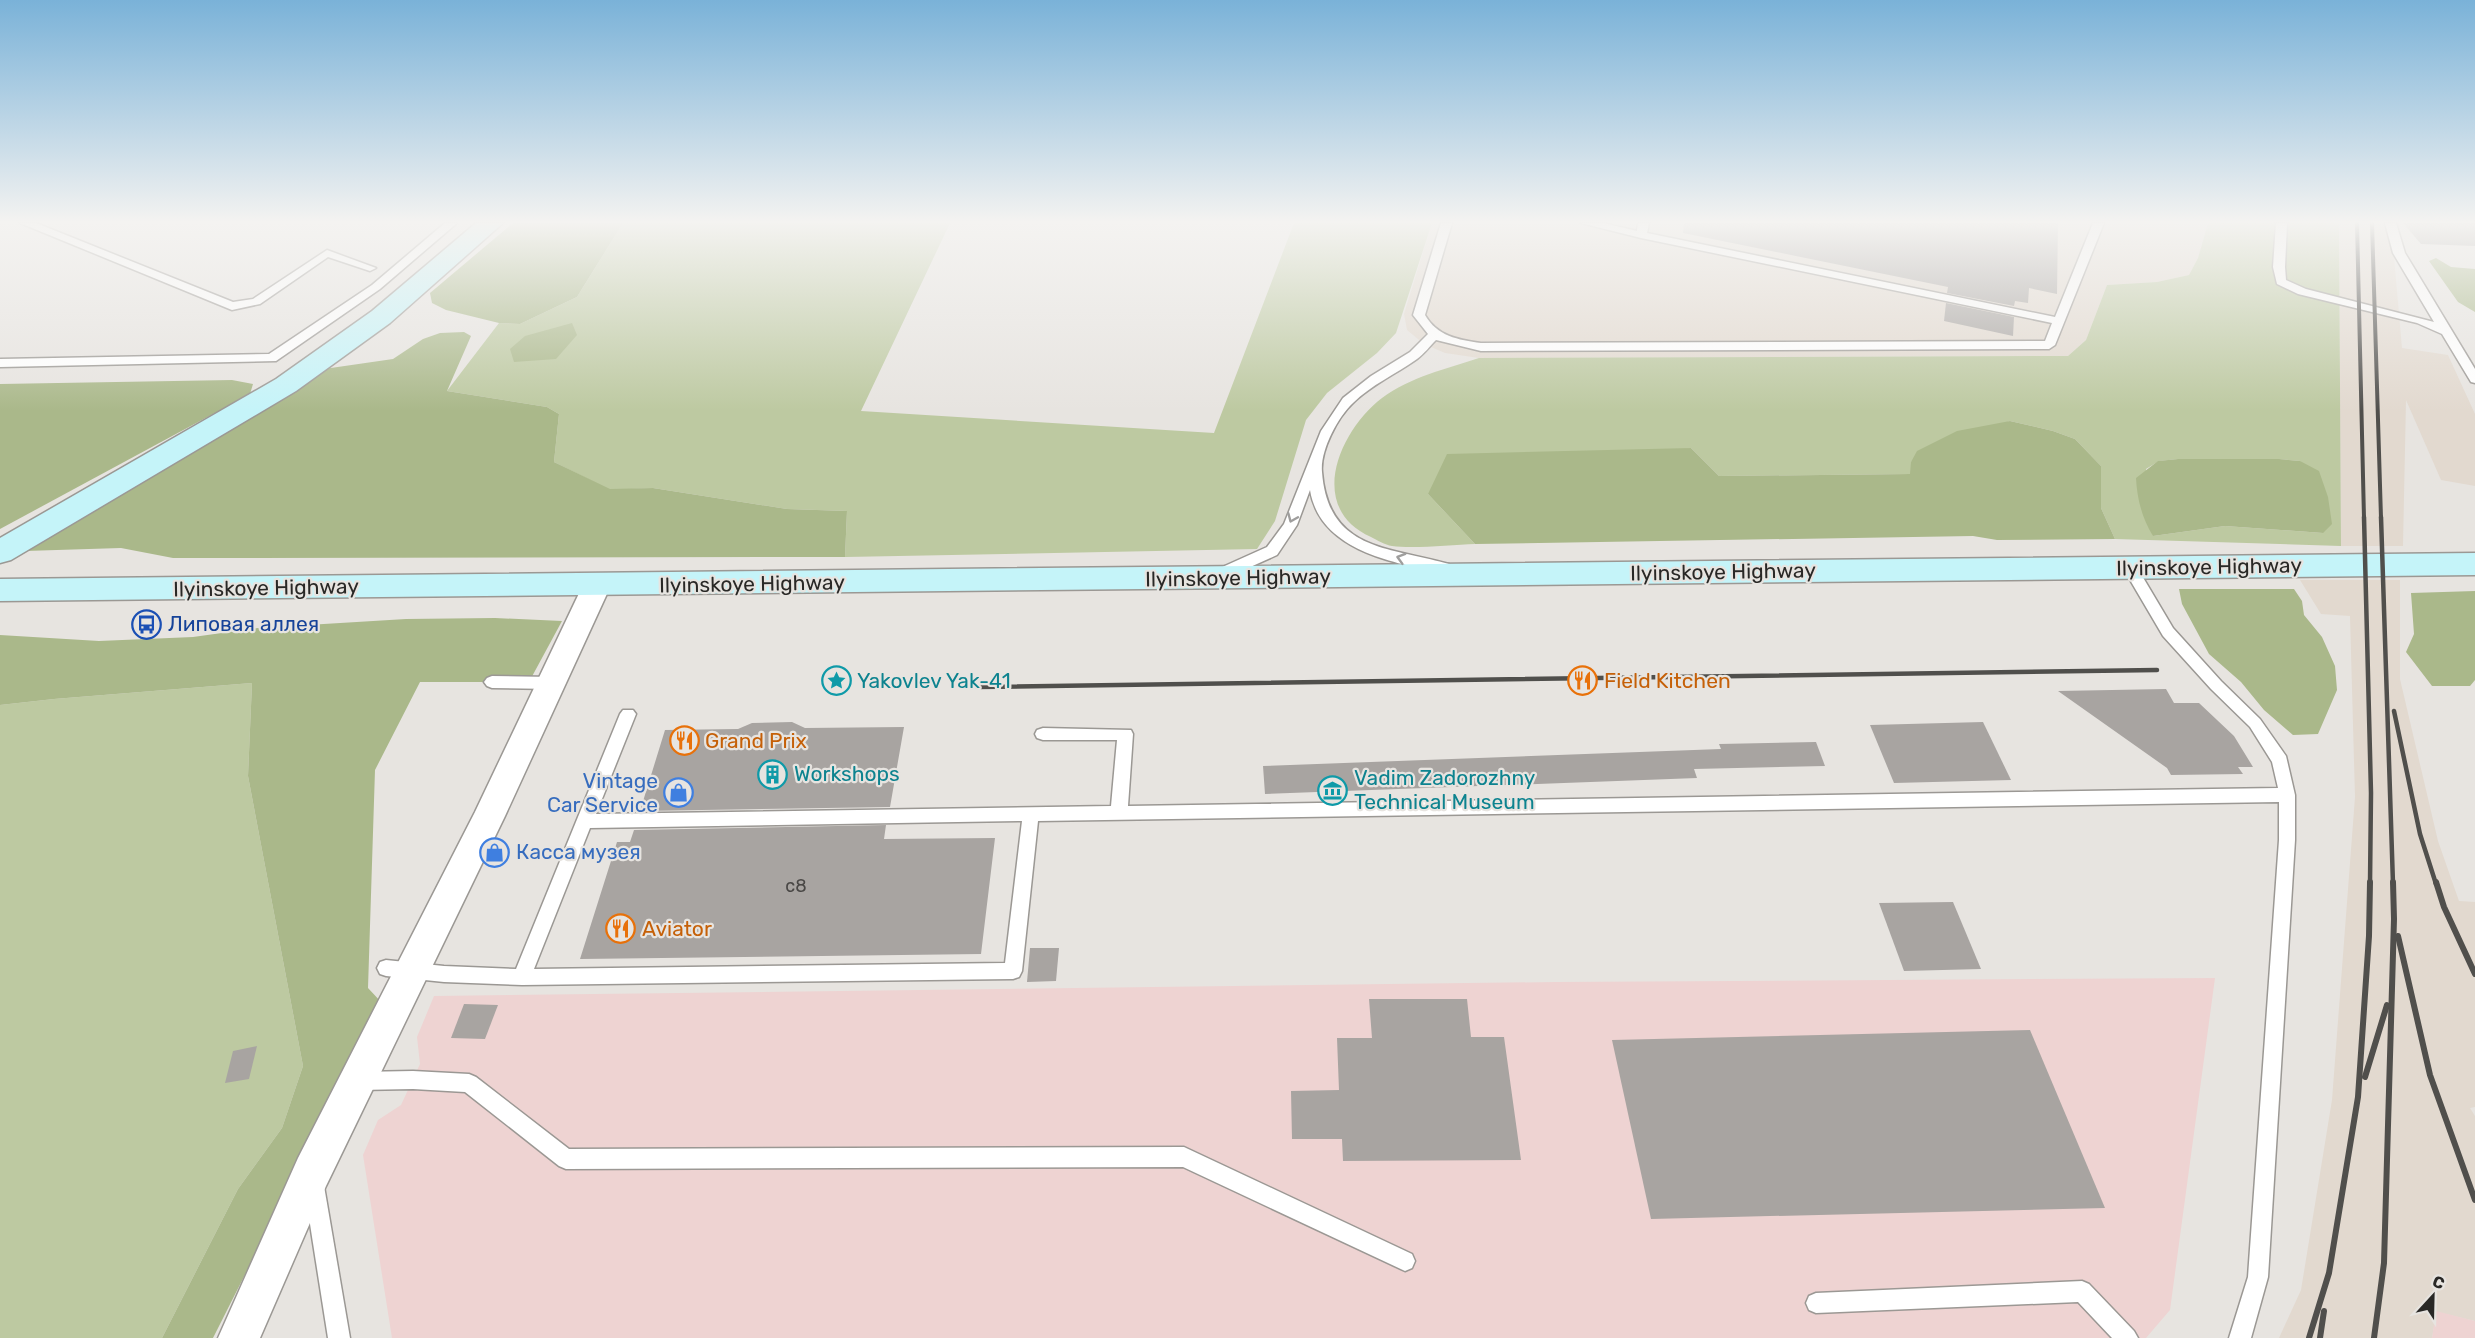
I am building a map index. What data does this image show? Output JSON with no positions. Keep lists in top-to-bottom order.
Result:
{
  "streets": {
    "main road": ["Ilyinskoye Highway"]
  },
  "places": {
    "bus stop": ["Липовая аллея"],
    "place": ["Yakovlev Yak-41"],
    "restaurant": ["Field Kitchen", "Grand Prix", "Aviator"],
    "building": ["Workshops"],
    "museum": ["Vadim Zadorozhny Technical Museum"],
    "shop": ["Vintage Car Service", "Касса музея"]
  },
  "house_numbers": ["с8"],
  "north": "top"
}
